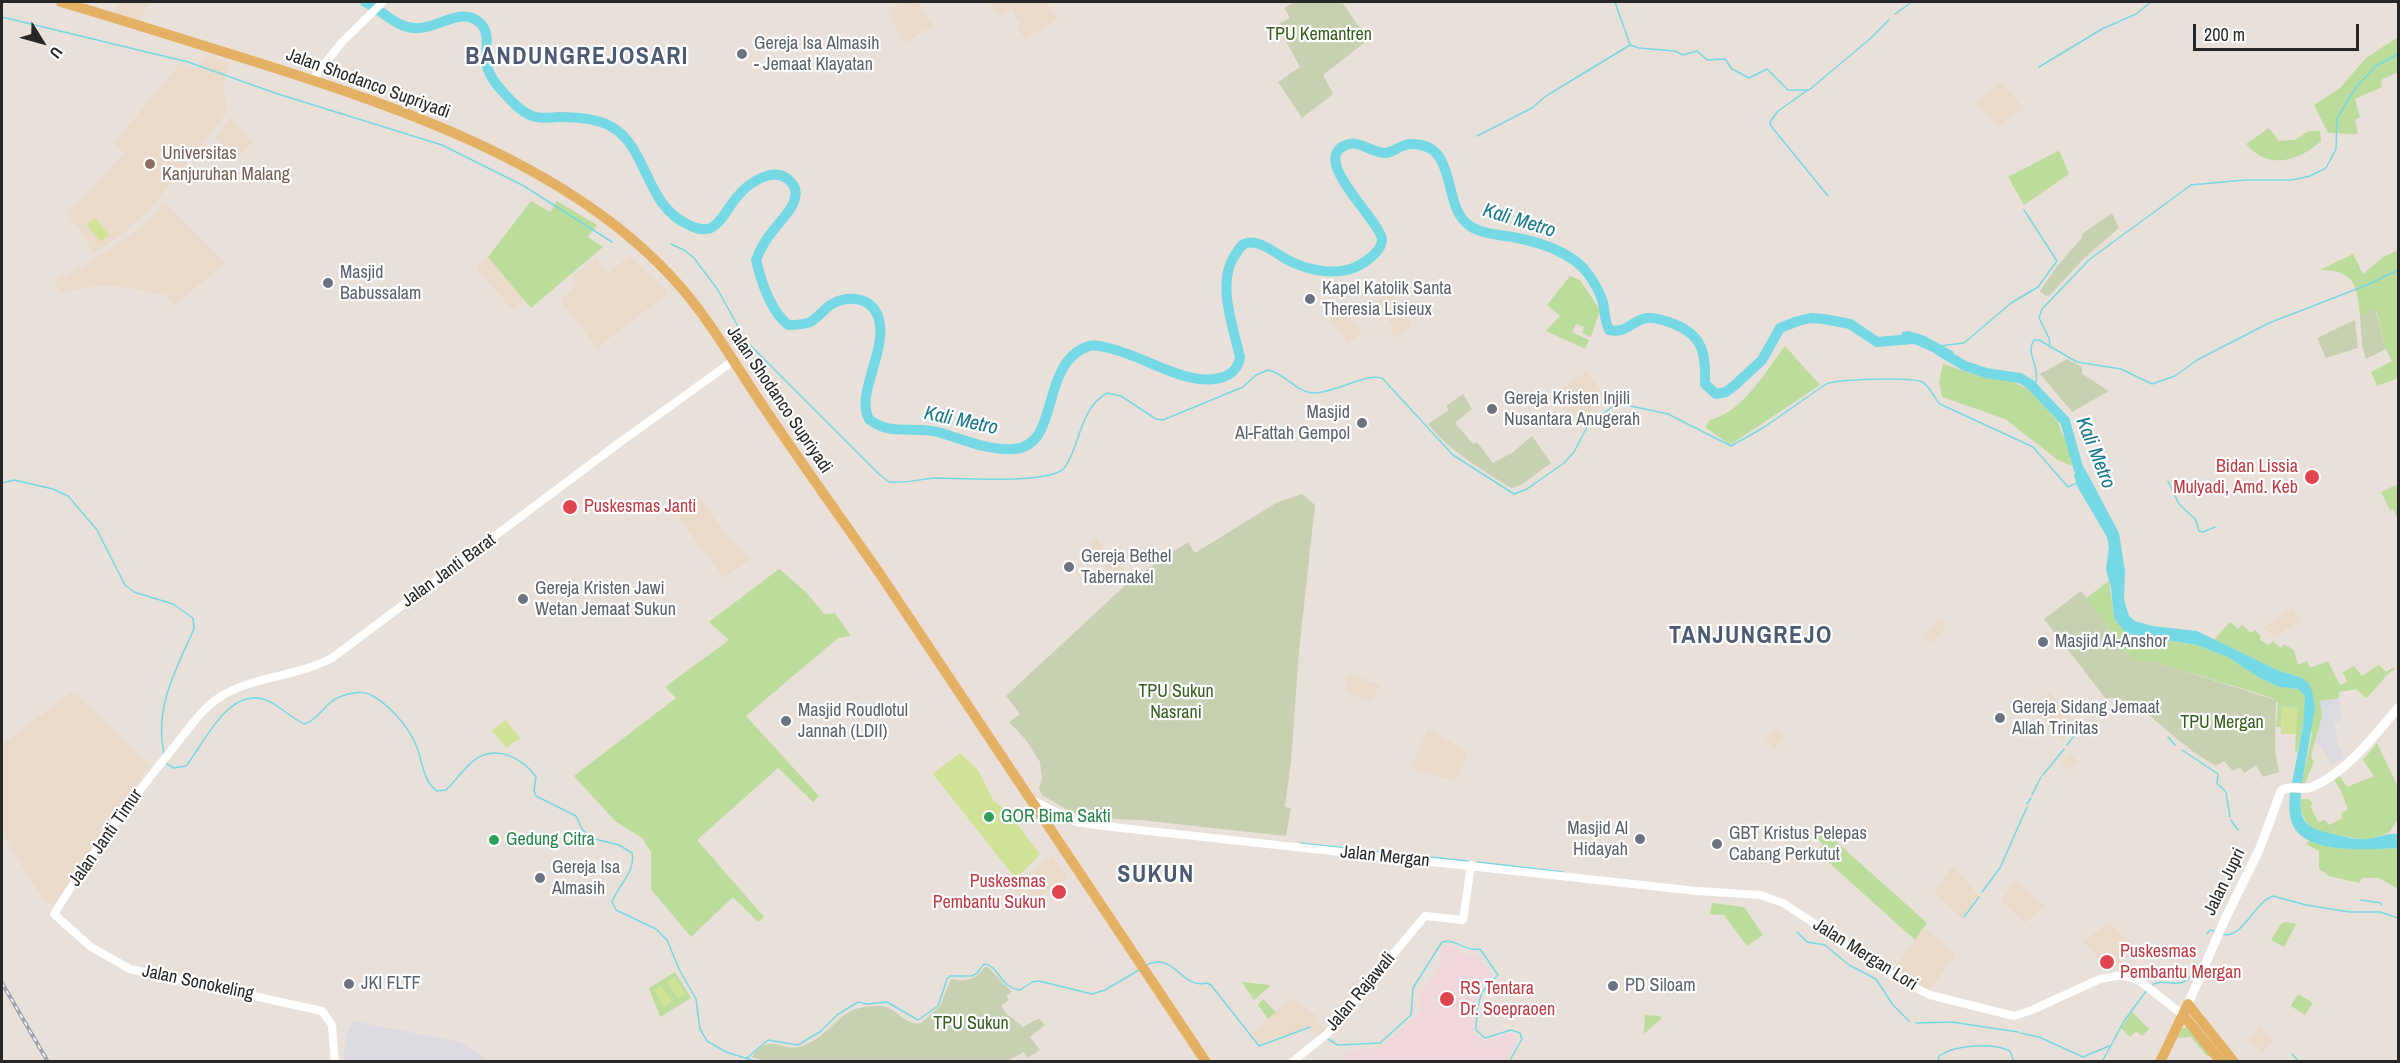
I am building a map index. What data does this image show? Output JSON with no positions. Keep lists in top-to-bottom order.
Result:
{
  "streets": {
    "main road": ["Jalan Shodanco Supriyadi", "Jalan Jupri"],
    "street": [
      "Jalan Janti Barat",
      "Jalan Janti Timur",
      "Jalan Mergan",
      "Jalan Mergan Lori",
      "Jalan Sonokeling",
      "Jalan Rajawali"
    ]
  },
  "crossings": [
    ["Jalan Shodanco Supriyadi", "Jalan Janti Barat"],
    ["Jalan Shodanco Supriyadi", "Jalan Mergan"],
    ["Jalan Janti Barat", "Jalan Janti Timur"],
    ["Jalan Janti Timur", "Jalan Sonokeling"],
    ["Jalan Mergan", "Jalan Mergan Lori"],
    ["Jalan Mergan", "Jalan Rajawali"],
    ["Jalan Jupri", "Jalan Mergan Lori"]
  ],
  "districts": ["BANDUNGREJOSARI", "TANJUNGREJO", "SUKUN"],
  "water": ["Kali Metro"],
  "parks": [
    "TPU Kemantren",
    "TPU Sukun Nasrani",
    "TPU Mergan",
    "TPU Sukun"
  ],
  "places": [
    "Gereja Isa Almasih - Jemaat Klayatan",
    "Universitas Kanjuruhan Malang",
    "Masjid Babussalam",
    "Kapel Katolik Santa Theresia Lisieux",
    "Gereja Kristen Injili Nusantara Anugerah",
    "Masjid Al-Fattah Gempol",
    "Bidan Lissia Mulyadi, Amd. Keb",
    "Puskesmas Janti",
    "Gereja Bethel Tabernakel",
    "Gereja Kristen Jawi Wetan Jemaat Sukun",
    "Masjid Al-Anshor",
    "Gereja Sidang Jemaat Allah Trinitas",
    "Masjid Roudlotul Jannah (LDII)",
    "GOR Bima Sakti",
    "Masjid Al Hidayah",
    "Gedung Citra",
    "GBT Kristus Pelepas Cabang Perkutut",
    "Gereja Isa Almasih",
    "Puskesmas Pembantu Sukun",
    "Puskesmas Pembantu Mergan",
    "JKI FLTF",
    "PD Siloam",
    "RS Tentara Dr. Soepraoen"
  ],
  "scale_bar": "200 m",
  "north": "bottom right"
}
